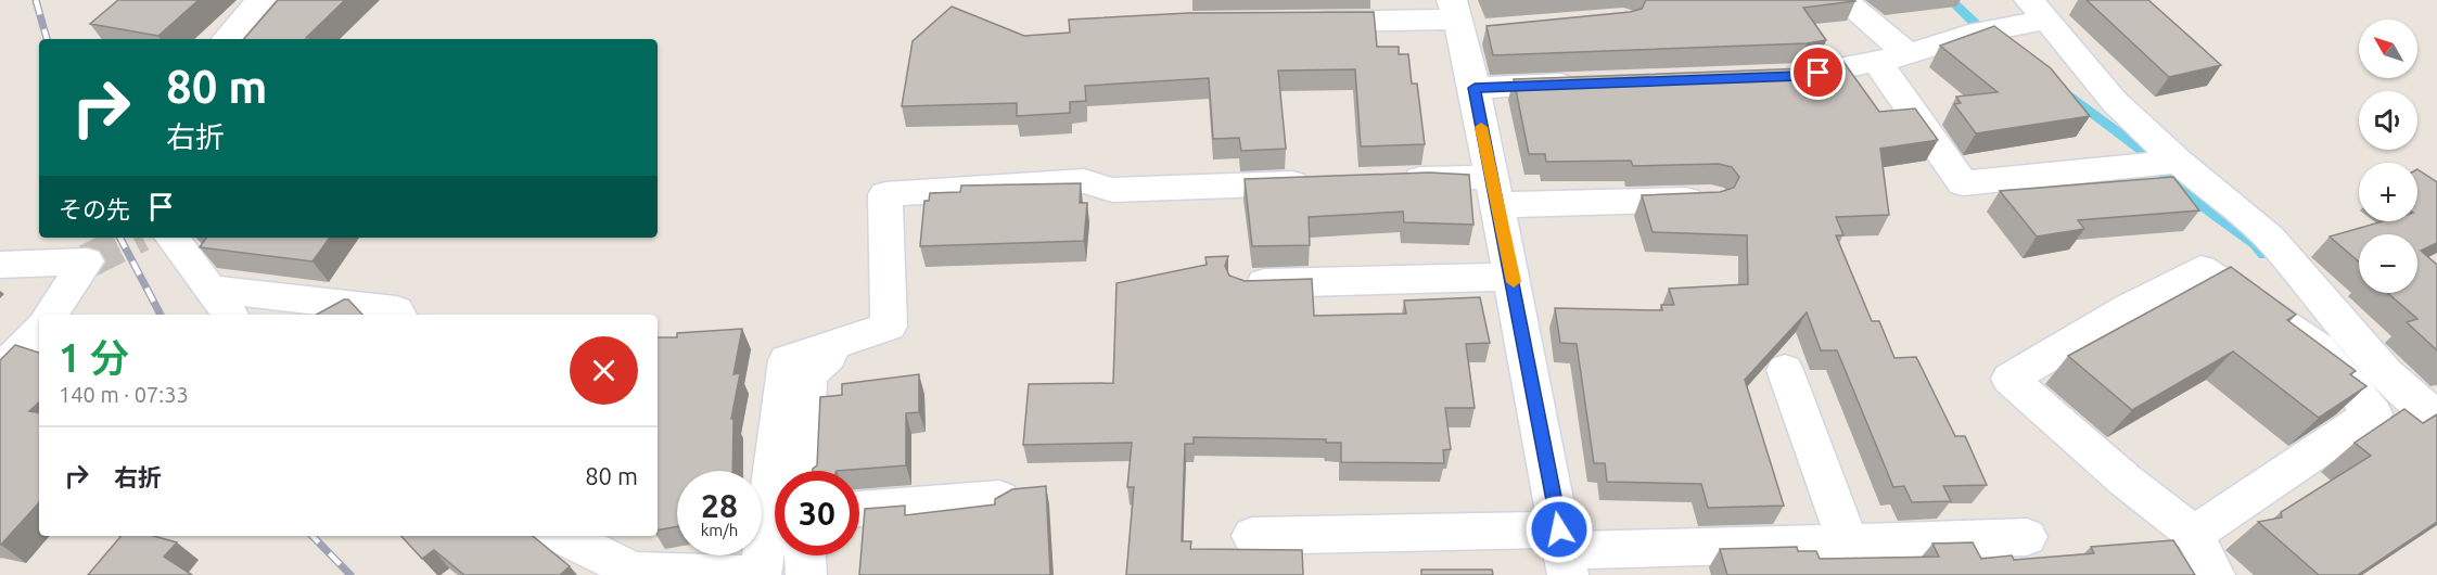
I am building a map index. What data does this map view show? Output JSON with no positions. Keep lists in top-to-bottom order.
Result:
{
  "north": "top left",
  "page": {
    "map_buttons": ["+", "−"],
    "turn": ["80 m", "右折"],
    "then": "その先",
    "heading": ["1 分", "140 m · 07:33"],
    "list": [
      {
        "name": "右折",
        "value": "80 m"
      }
    ],
    "speed": "28 km/h",
    "limit": "30"
  }
}
